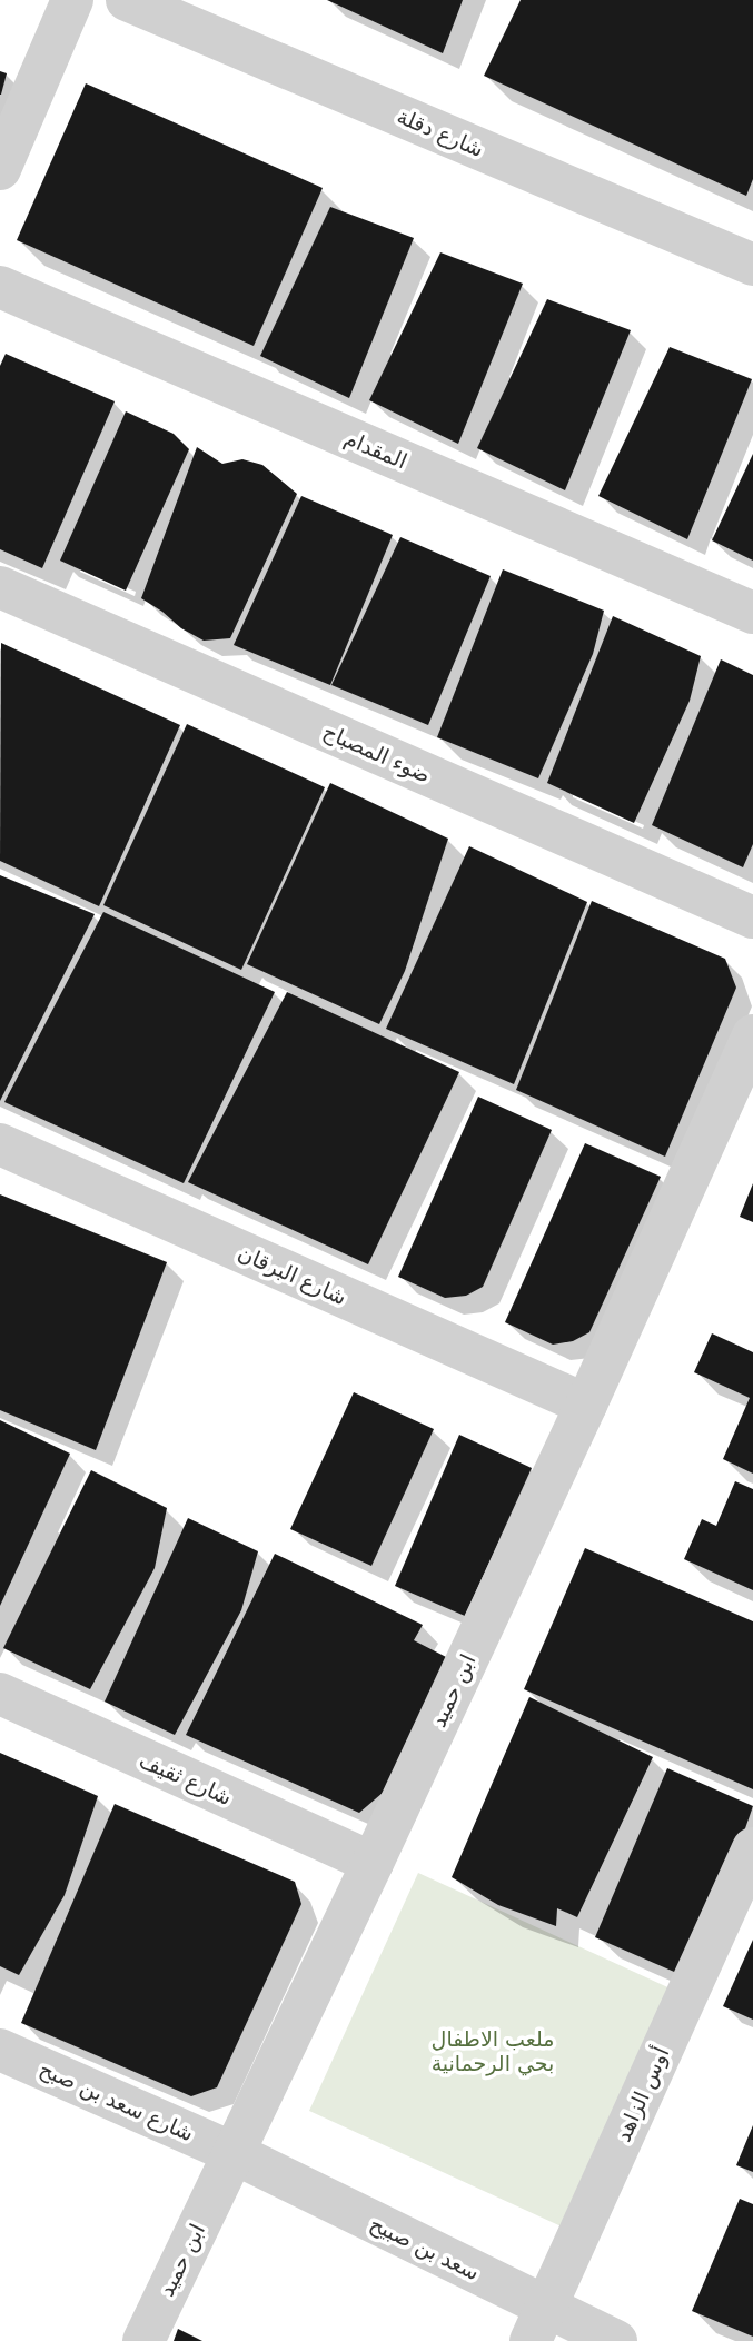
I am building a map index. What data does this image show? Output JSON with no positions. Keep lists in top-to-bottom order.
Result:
{
  "streets": {
    "street": [
      "شارع دقلة",
      "المقدام",
      "ضوء المصباح",
      "شارع البرقان",
      "ابن حميد",
      "شارع ثقيف",
      "أوس الزاهد",
      "شارع سعد بن صبح",
      "سعد بن صبيح"
    ]
  },
  "crossings": [
    ["شارع البرقان", "ابن حميد"],
    ["ابن حميد", "شارع ثقيف"],
    ["ابن حميد", "شارع سعد بن صبح"],
    ["ابن حميد", "سعد بن صبيح"],
    ["أوس الزاهد", "سعد بن صبيح"],
    ["شارع سعد بن صبح", "سعد بن صبيح"]
  ],
  "parks": ["ملعب الاطفال بحي الرحمانية"]
}
